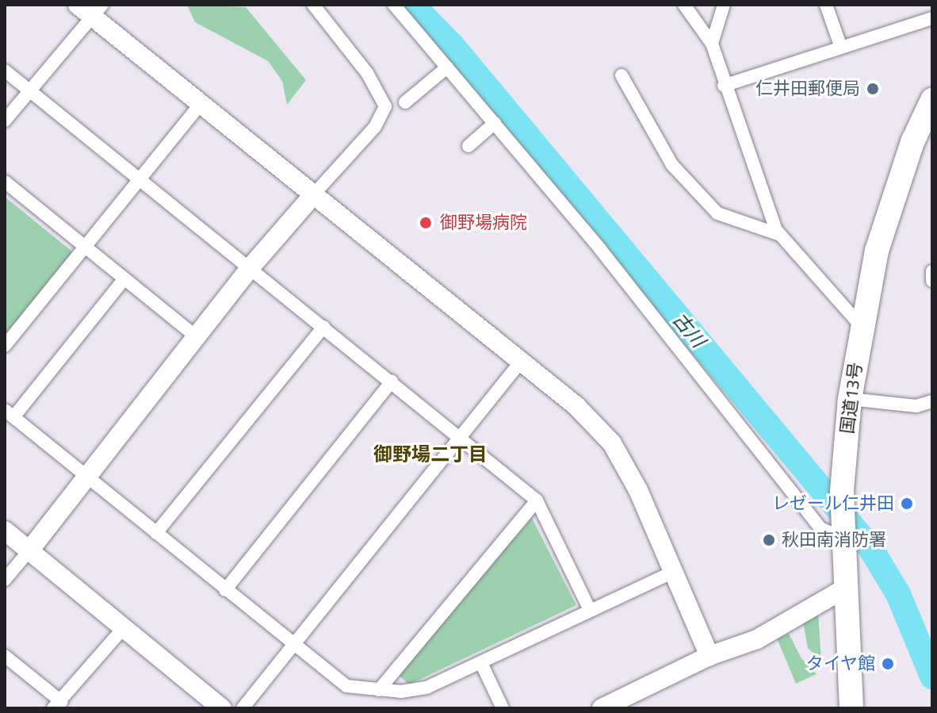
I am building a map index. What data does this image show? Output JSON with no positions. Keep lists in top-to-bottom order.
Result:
{
  "streets": {
    "highway": ["国道13号"]
  },
  "districts": ["御野場二丁目"],
  "water": ["古川"],
  "places": [
    "仁井田郵便局",
    "御野場病院",
    "レゼール仁井田",
    "秋田南消防署",
    "タイヤ館"
  ]
}
